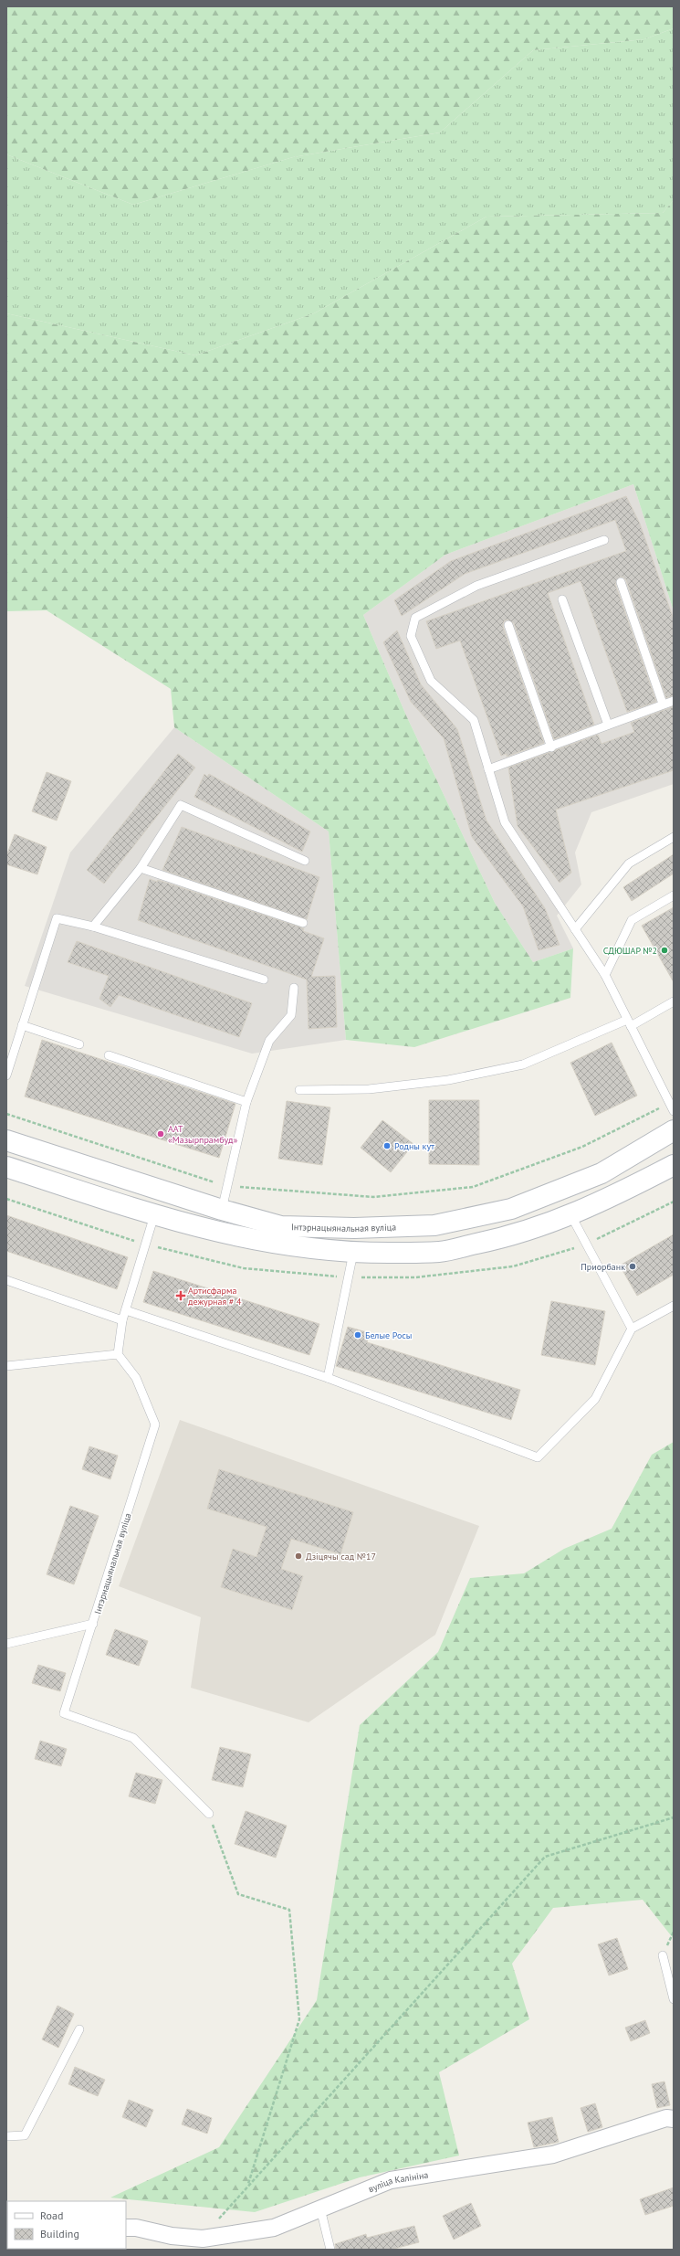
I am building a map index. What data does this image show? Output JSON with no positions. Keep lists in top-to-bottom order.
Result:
{
  "streets": {
    "main road": ["Інтэрнацыянальная вуліца"],
    "street": ["вуліца Калініна"]
  },
  "places": {
    "other": [
      "СДЮШАР №2",
      "ААТ «Мазырпрамбуд»",
      "Родны кут",
      "Приорбанк",
      "Белые Росы",
      "Дзіцячы сад №17"
    ],
    "health": ["Артисфарма дежурная # 4"]
  },
  "legend": ["Road", "Building"]
}
